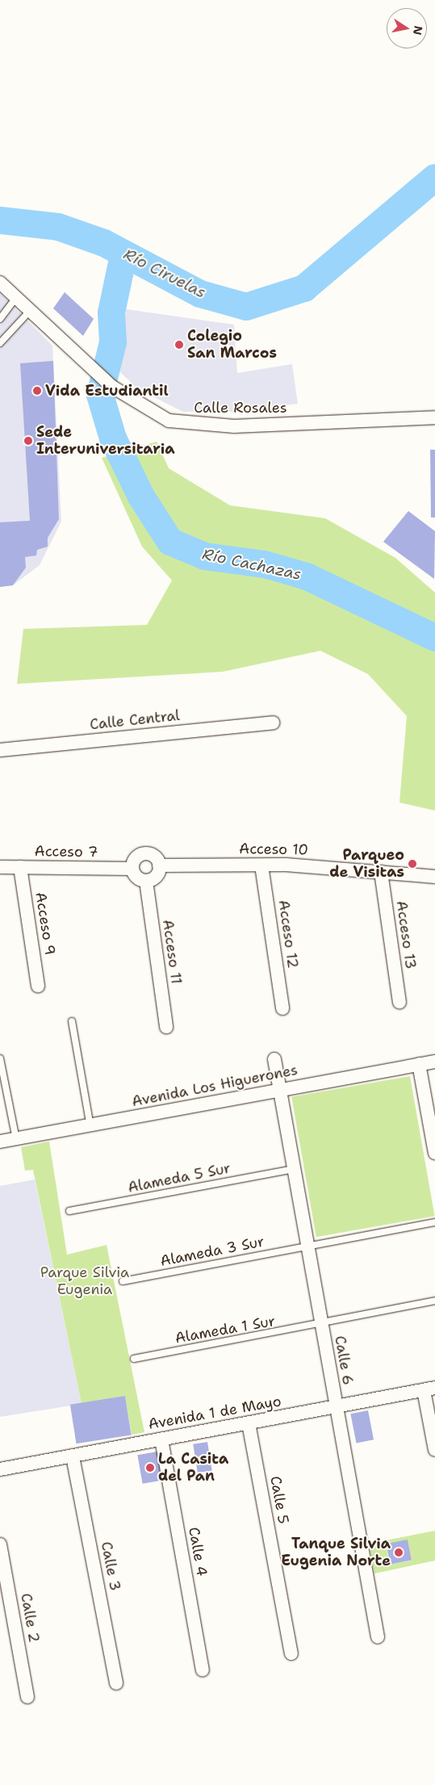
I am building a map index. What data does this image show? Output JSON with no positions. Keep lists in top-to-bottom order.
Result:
{
  "streets": {
    "street": [
      "Calle Rosales",
      "Calle Central",
      "Acceso 10",
      "Acceso 7",
      "Acceso 9",
      "Acceso 12",
      "Acceso 13",
      "Acceso 11",
      "Avenida Los Higuerones",
      "Calle 6",
      "Avenida 1 de Mayo",
      "Calle 5",
      "Calle 4",
      "Calle 3",
      "Calle 2"
    ],
    "lane": ["Alameda 5 Sur", "Alameda 3 Sur", "Alameda 1 Sur"]
  },
  "crossings": [
    ["Acceso 10", "Acceso 7"],
    ["Acceso 10", "Acceso 12"],
    ["Acceso 10", "Acceso 13"],
    ["Acceso 10", "Acceso 11"],
    ["Acceso 7", "Acceso 9"],
    ["Acceso 7", "Acceso 11"],
    ["Avenida Los Higuerones", "Calle 6"],
    ["Alameda 5 Sur", "Calle 6"],
    ["Alameda 3 Sur", "Calle 6"],
    ["Alameda 1 Sur", "Calle 6"],
    ["Calle 6", "Avenida 1 de Mayo"],
    ["Avenida 1 de Mayo", "Calle 5"],
    ["Avenida 1 de Mayo", "Calle 4"],
    ["Avenida 1 de Mayo", "Calle 3"]
  ],
  "water": ["Río Ciruelas", "Río Cachazas"],
  "parks": ["Parque Silvia Eugenia"],
  "places": [
    "Colegio San Marcos",
    "Vida Estudiantil",
    "Sede Interuniversitaria",
    "Parqueo de Visitas",
    "La Casita del Pan",
    "Tanque Silvia Eugenia Norte"
  ],
  "north": "right"
}
